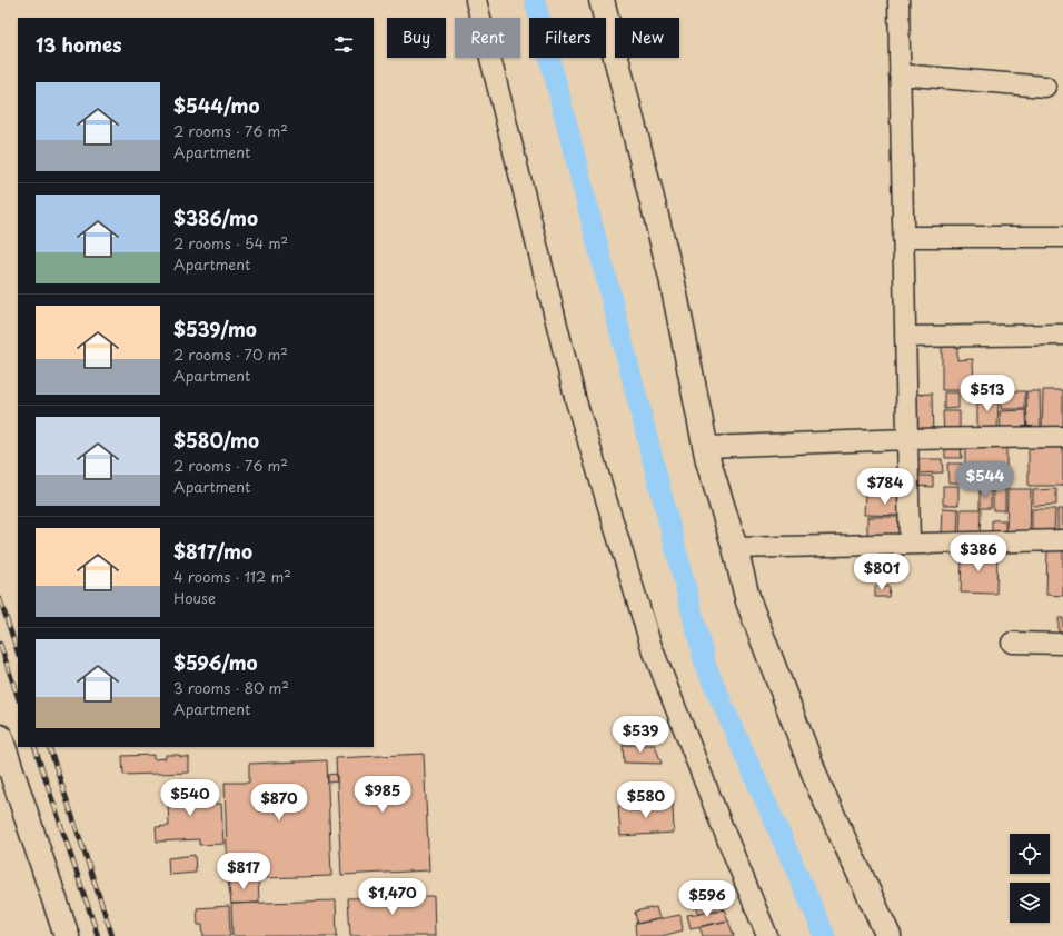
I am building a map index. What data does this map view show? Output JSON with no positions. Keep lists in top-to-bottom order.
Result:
{
  "page": {
    "chip": [
      "Buy",
      "Rent",
      "Filters",
      "New"
    ],
    "heading": "13 homes",
    "list": [
      {
        "name": "$544/mo",
        "note": "2 rooms · 76 m² · Apartment"
      },
      {
        "name": "$386/mo",
        "note": "2 rooms · 54 m² · Apartment"
      },
      {
        "name": "$539/mo",
        "note": "2 rooms · 70 m² · Apartment"
      },
      {
        "name": "$580/mo",
        "note": "2 rooms · 76 m² · Apartment"
      },
      {
        "name": "$817/mo",
        "note": "4 rooms · 112 m² · House"
      },
      {
        "name": "$596/mo",
        "note": "3 rooms · 80 m² · Apartment"
      }
    ],
    "price": [
      "$513",
      "$544",
      "$784",
      "$386",
      "$801",
      "$539",
      "$985",
      "$540",
      "$580",
      "$870",
      "$817",
      "$1,470",
      "$596"
    ]
  }
}
